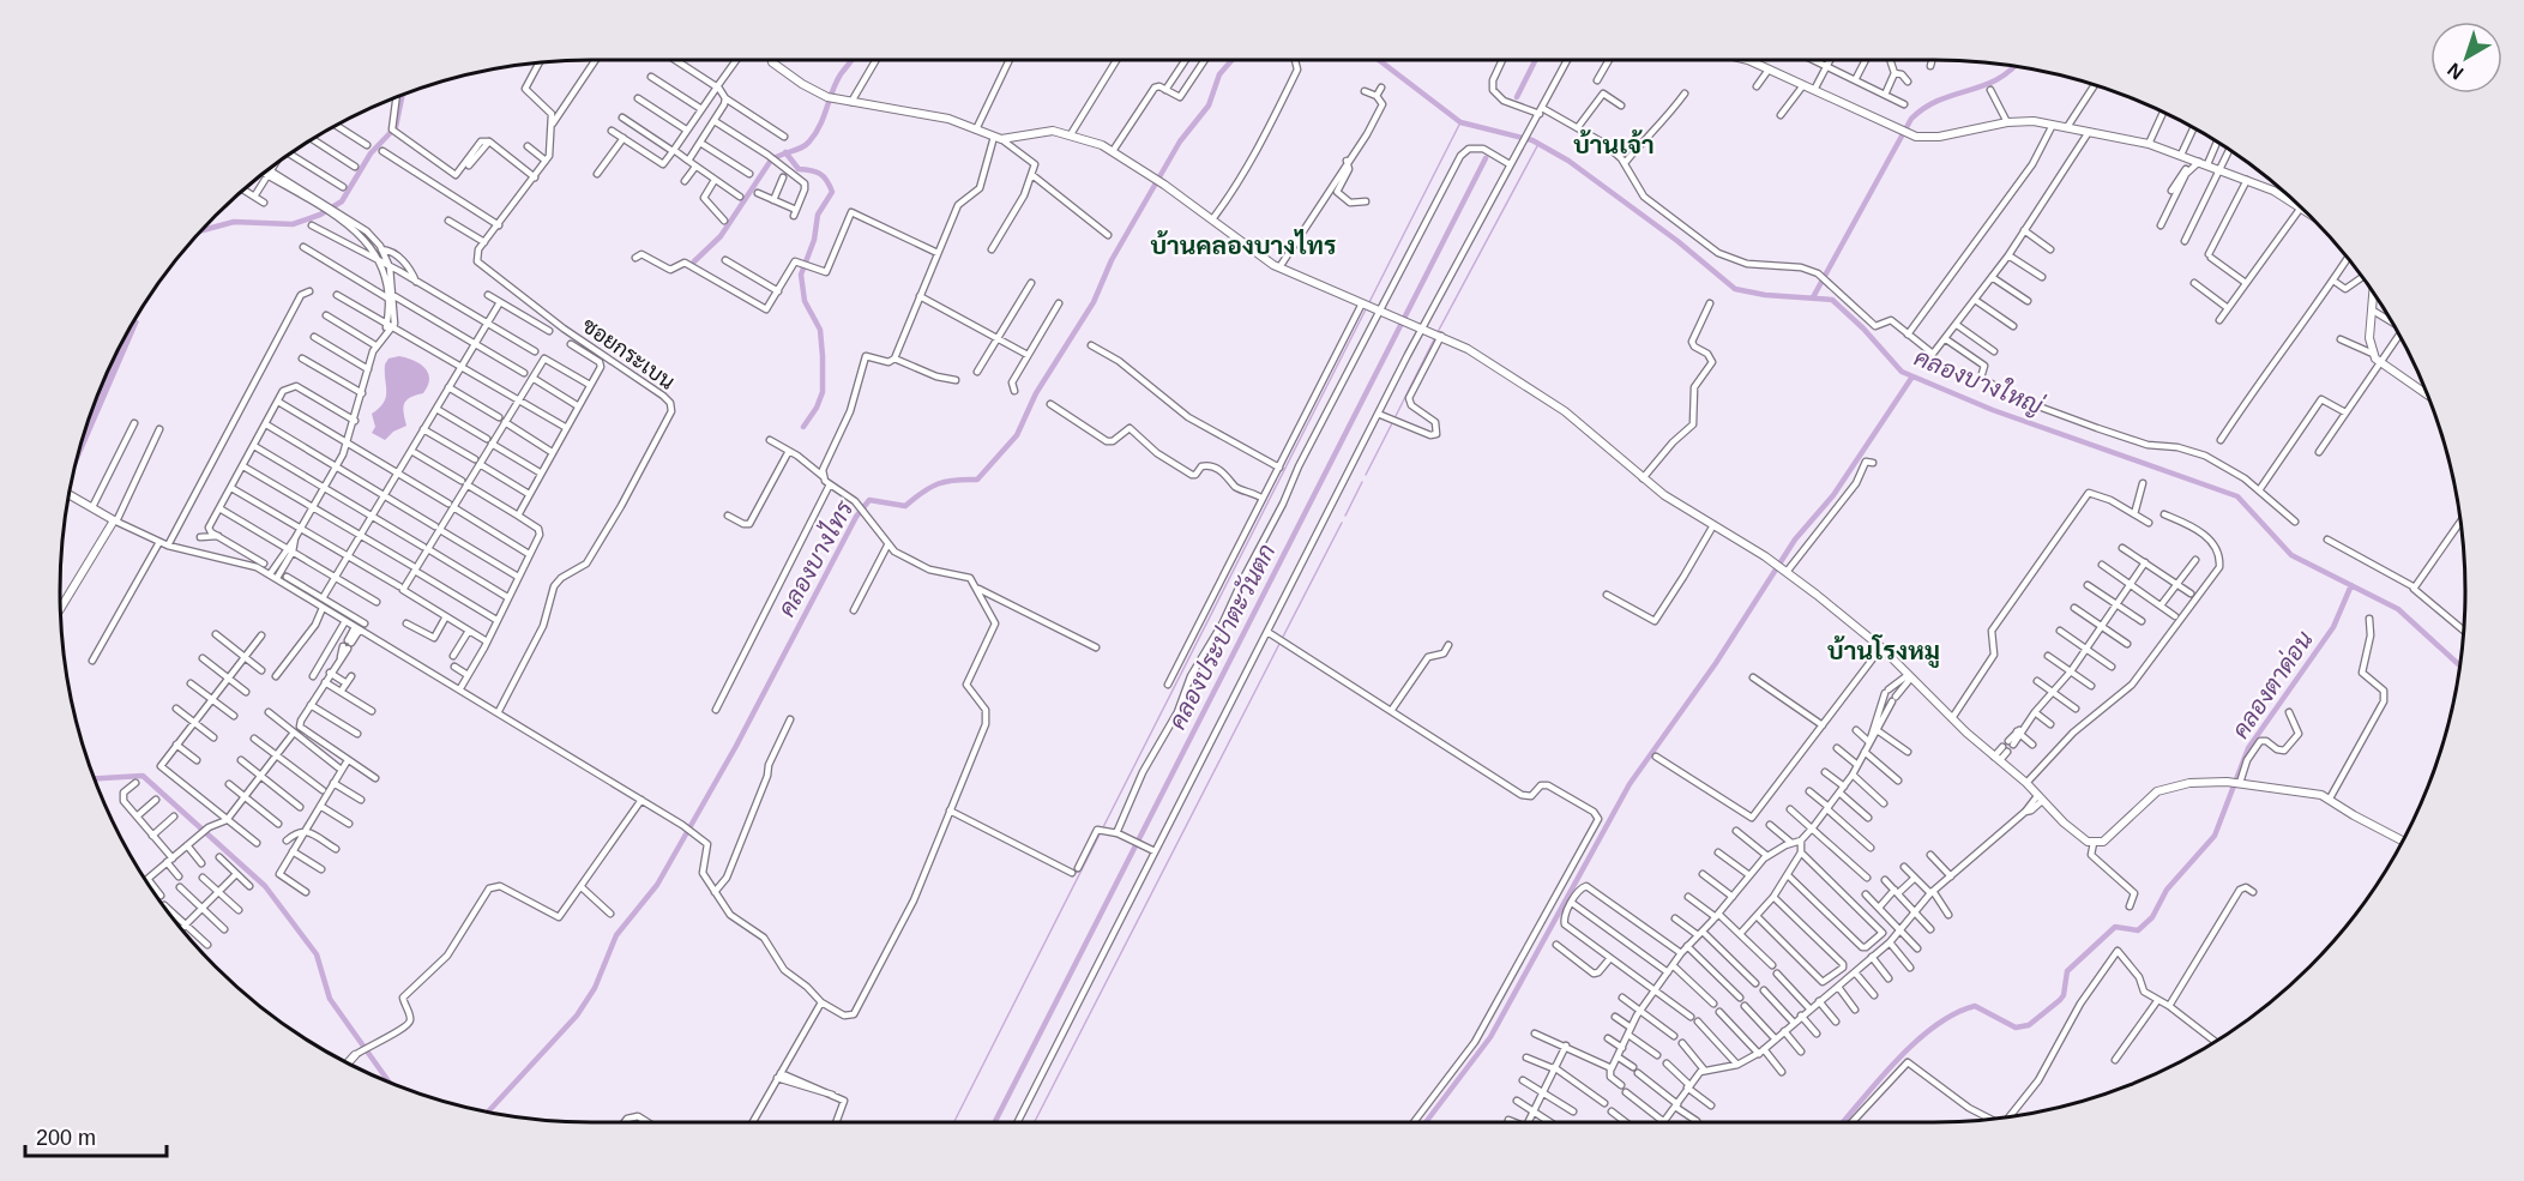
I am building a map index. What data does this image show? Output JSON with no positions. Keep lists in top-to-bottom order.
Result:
{
  "streets": {
    "street": ["ซอยกระเบน"]
  },
  "districts": ["บ้านเจ้า", "บ้านคลองบางไทร", "บ้านโรงหมู"],
  "water": [
    "คลองบางใหญ่",
    "คลองบางไทร",
    "คลองประปาตะวันตก",
    "คลองตาด่อน"
  ],
  "scale_bar": "200 m",
  "north": "bottom left"
}
